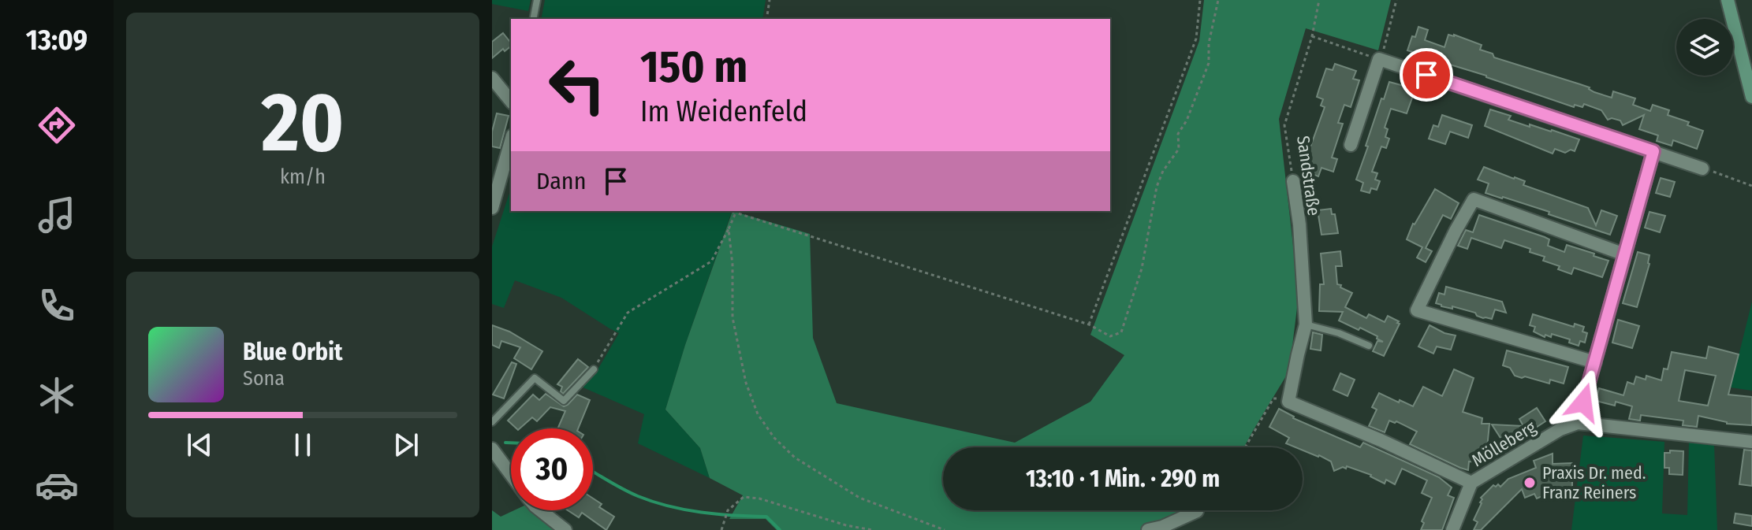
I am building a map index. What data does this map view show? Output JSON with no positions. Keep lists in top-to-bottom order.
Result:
{
  "streets": {
    "street": ["Sandstraße", "Mölleberg"]
  },
  "places": ["Praxis Dr. med. Franz Reiners"],
  "page": {
    "tabs": "13:09",
    "tile": ["20", "km/h"],
    "turn": ["150 m", "Im Weidenfeld"],
    "then": "Dann",
    "song": ["Blue Orbit", "Sona"],
    "limit": "30",
    "trip": "13:10 · 1 Min. · 290 m"
  }
}
